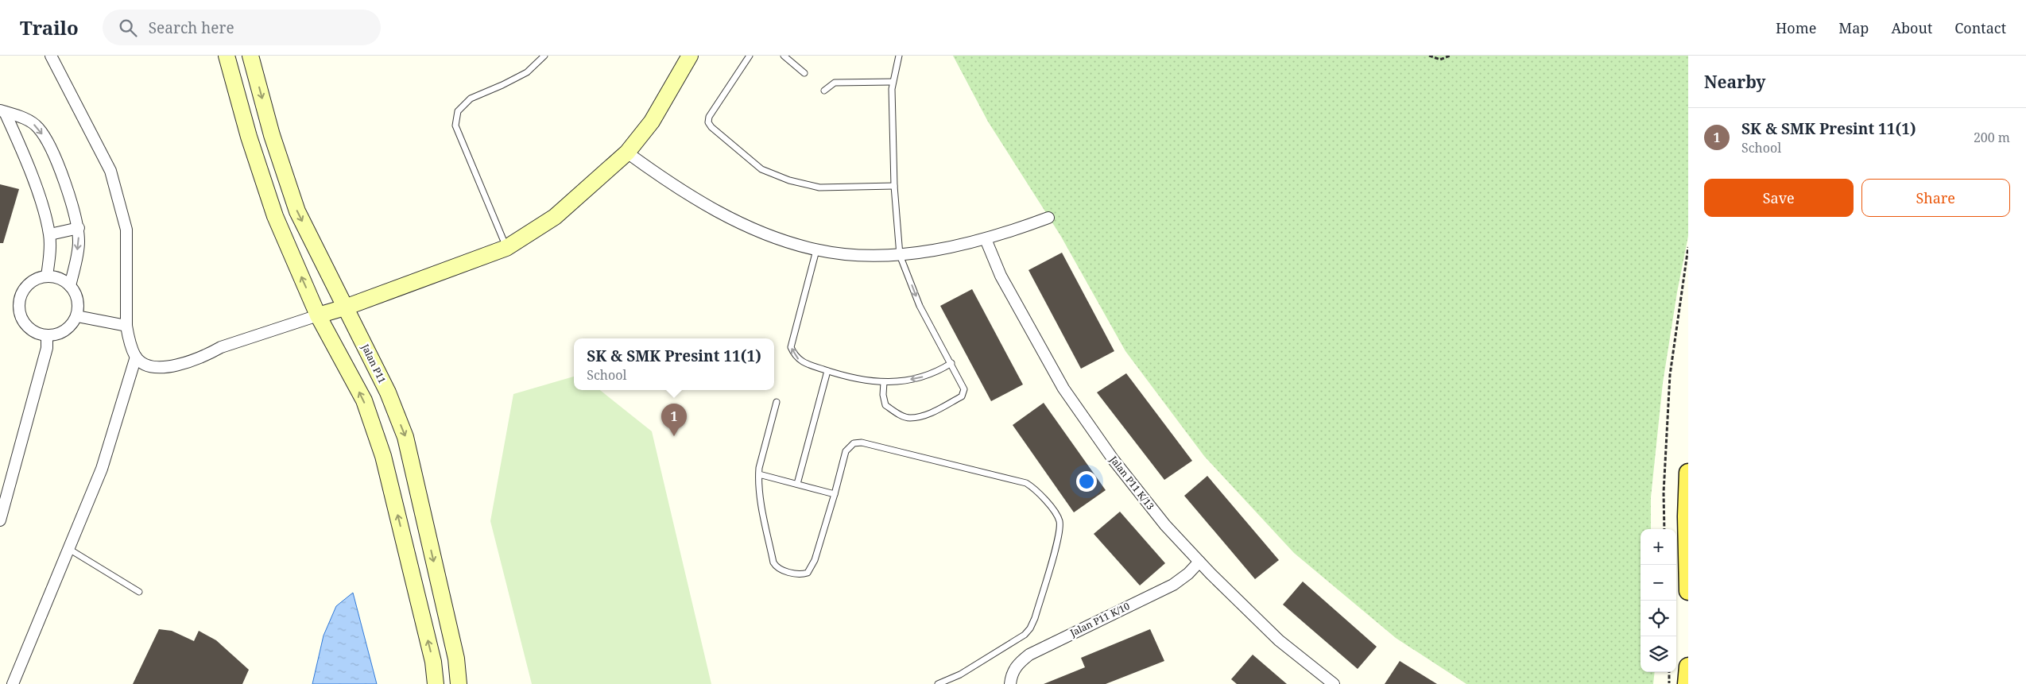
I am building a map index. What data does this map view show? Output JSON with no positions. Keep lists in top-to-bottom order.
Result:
{
  "streets": {
    "main road": ["Jalan P11"],
    "street": ["Jalan P11 K/13", "Jalan P11 K/10"]
  },
  "crossings": [
    ["Jalan P11 K/13", "Jalan P11 K/10"]
  ],
  "page": {
    "header": "Trailo",
    "search": "Search here",
    "nav": [
      "Home",
      "Map",
      "About",
      "Contact"
    ],
    "heading": "Nearby",
    "list": [
      {
        "mark": "1",
        "name": "SK & SMK Presint 11(1)",
        "note": "School",
        "value": "200 m"
      }
    ],
    "buttons": ["Save", "Share"],
    "popup": ["SK & SMK Presint 11(1)", "School"],
    "pins": "1",
    "map_buttons": ["+", "−"]
  }
}
